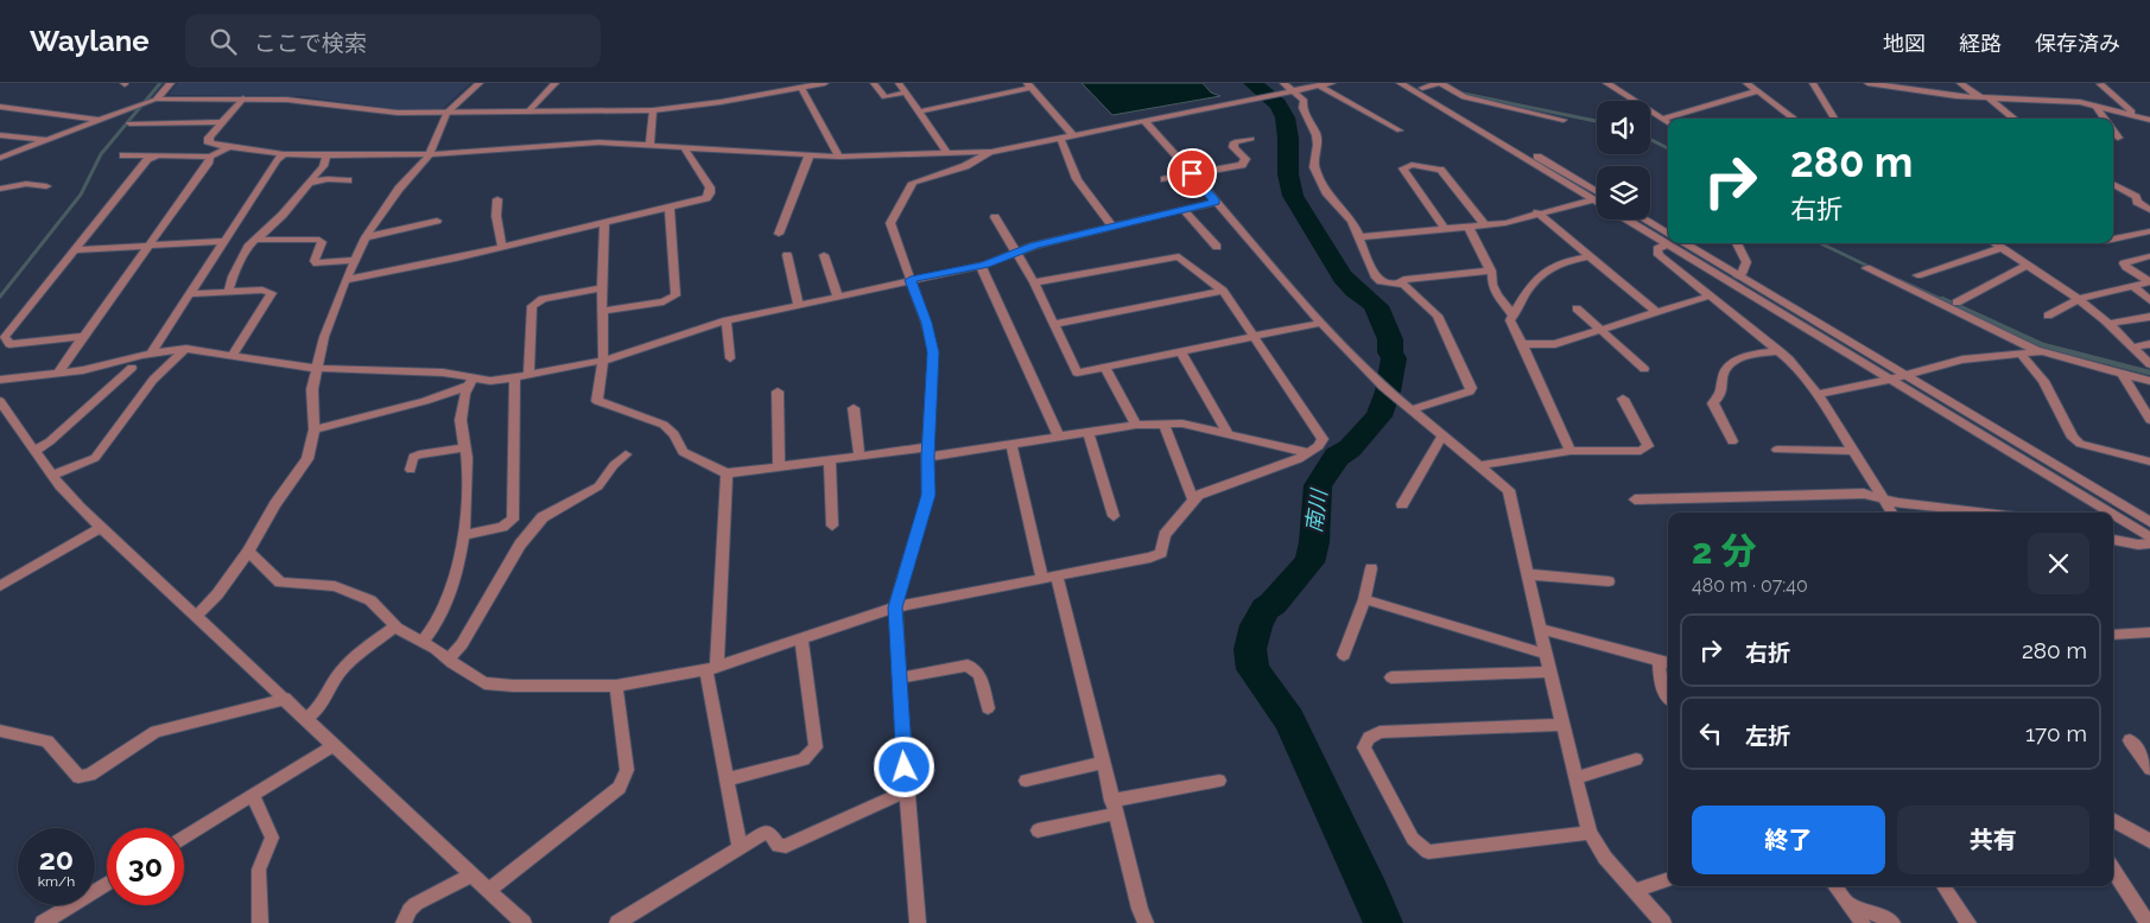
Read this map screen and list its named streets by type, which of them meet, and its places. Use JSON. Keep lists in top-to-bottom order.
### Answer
{
  "water": ["南川"],
  "page": {
    "header": "Waylane",
    "search": "ここで検索",
    "nav": ["地図", "経路", "保存済み"],
    "turn": ["280 m", "右折"],
    "heading": ["2 分", "480 m · 07:40"],
    "list": [
      {
        "name": "右折",
        "value": "280 m"
      },
      {
        "name": "左折",
        "value": "170 m"
      }
    ],
    "buttons": ["終了", "共有"],
    "speed": "20 km/h",
    "limit": "30"
  }
}
